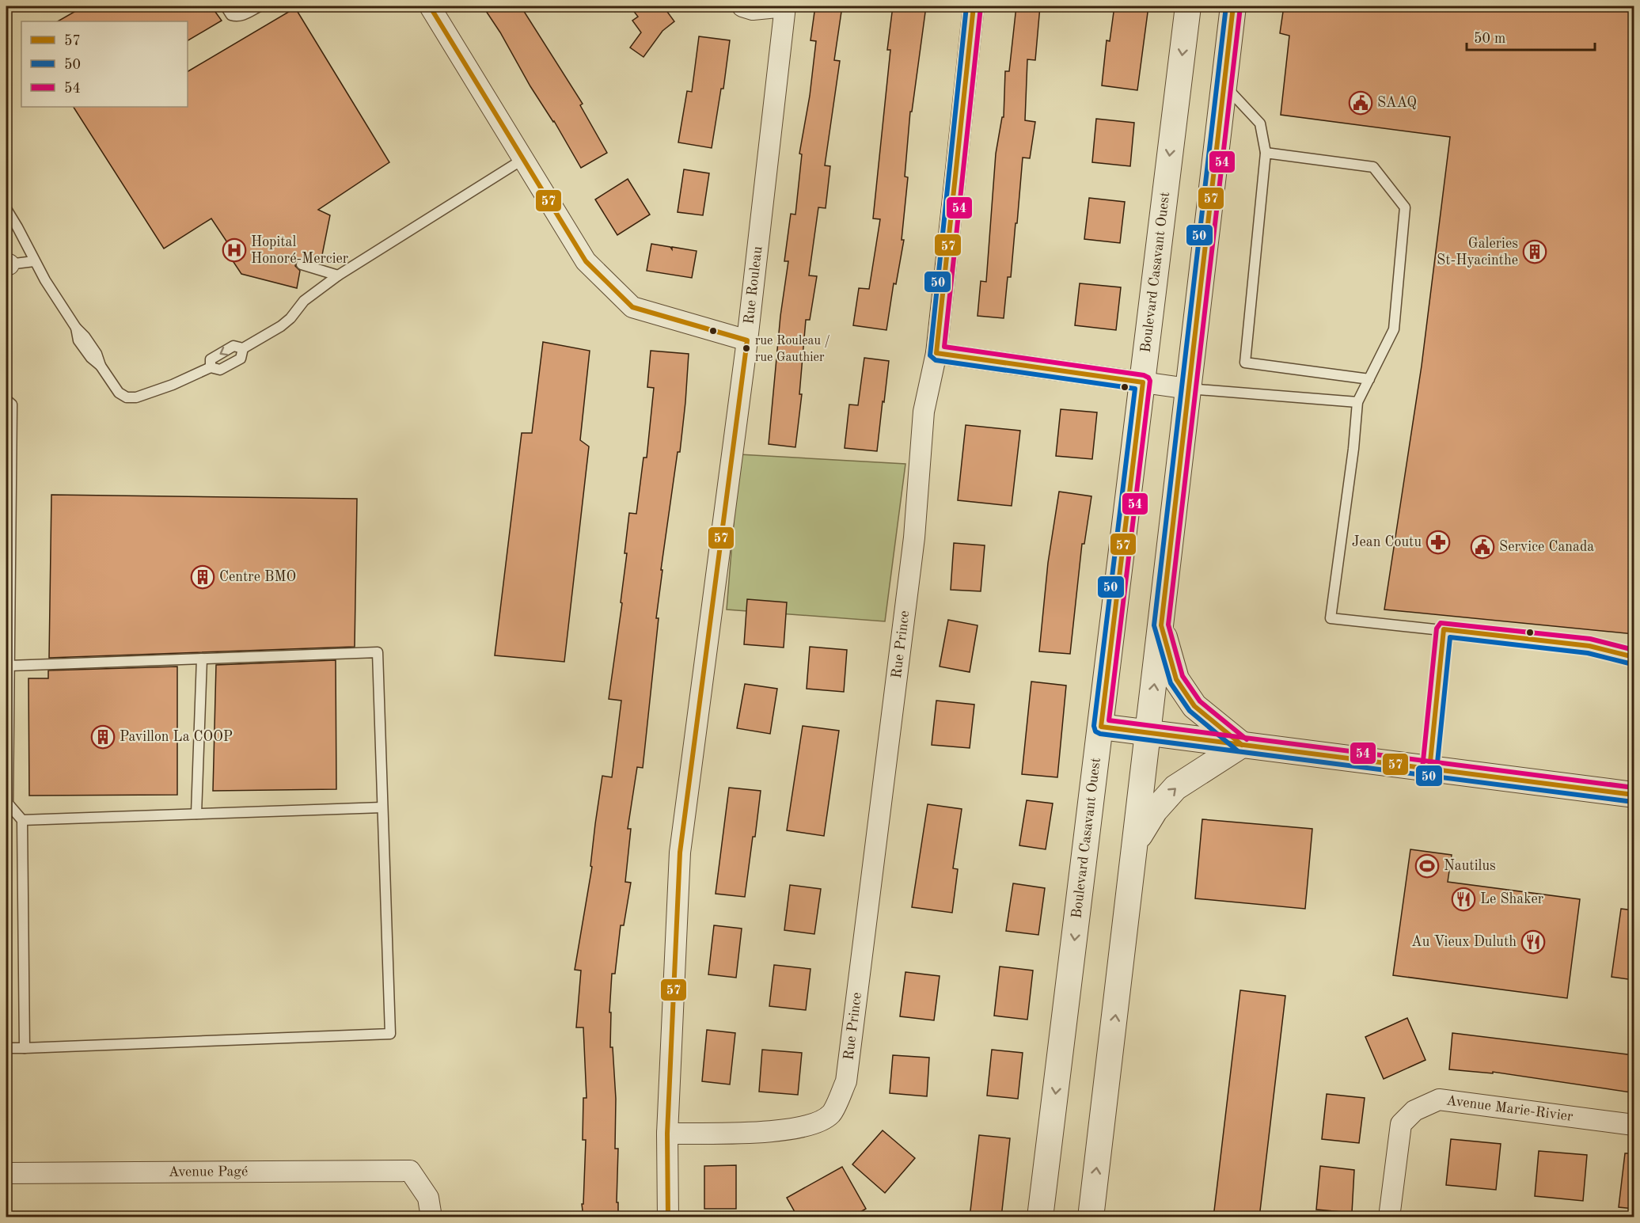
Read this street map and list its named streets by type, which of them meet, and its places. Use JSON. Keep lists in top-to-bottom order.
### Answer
{
  "streets": {
    "street": [
      "Boulevard Casavant Ouest",
      "Rue Rouleau",
      "Rue Prince",
      "Avenue Marie-Rivier",
      "Avenue Pagé"
    ]
  },
  "crossings": [
    ["Rue Rouleau", "Rue Prince"]
  ],
  "places": {
    "public building": ["SAAQ", "Service Canada"],
    "hospital": ["Hopital Honoré-Mercier"],
    "building": ["Galeries St-Hyacinthe", "Centre BMO", "Pavillon La COOP"],
    "other": ["rue Rouleau / rue Gauthier"],
    "pharmacy": ["Jean Coutu"],
    "sports": ["Nautilus"],
    "restaurant": ["Le Shaker", "Au Vieux Duluth"]
  },
  "lines": ["transit line 57", "transit line 50", "transit line 54"],
  "legend": ["57", "50", "54"],
  "scale_bar": "50 m"
}
